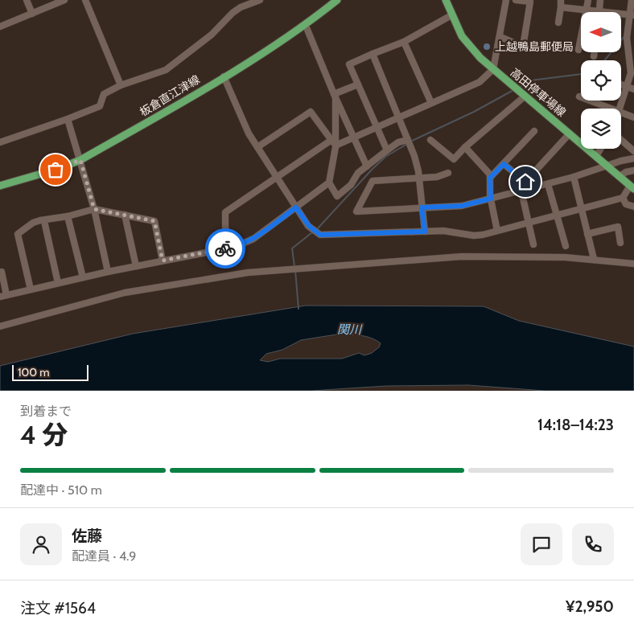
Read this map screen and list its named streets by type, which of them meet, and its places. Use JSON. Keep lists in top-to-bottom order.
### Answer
{
  "streets": {
    "main road": ["高田停車場線", "板倉直江津線"]
  },
  "water": ["関川"],
  "places": ["上越鴨島郵便局"],
  "scale_bar": "100 m",
  "north": "left",
  "page": {
    "scale": "100 m",
    "heading": ["4 分", "到着まで", "14:18–14:23"],
    "panel": [
      "佐藤",
      "配達員 · 4.9",
      "注文 #1564",
      "¥2,950"
    ],
    "bar": "配達中 · 510 m"
  }
}
